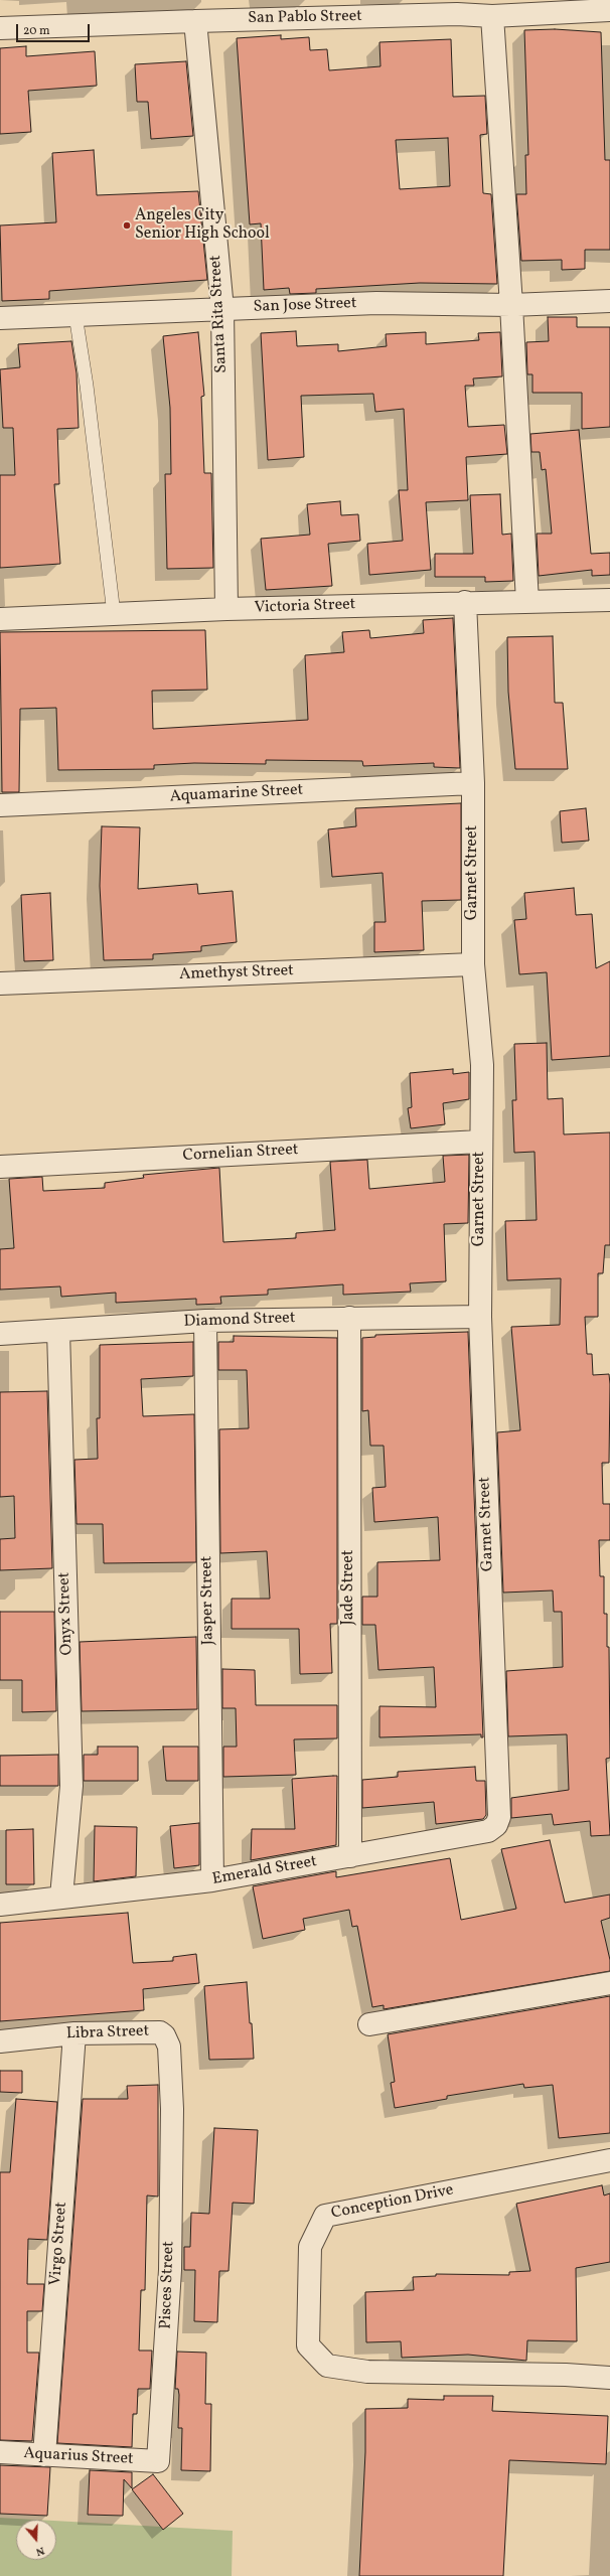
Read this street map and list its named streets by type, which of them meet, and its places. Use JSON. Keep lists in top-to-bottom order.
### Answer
{
  "streets": {
    "street": [
      "San Pablo Street",
      "San Jose Street",
      "Santa Rita Street",
      "Victoria Street",
      "Aquamarine Street",
      "Garnet Street",
      "Amethyst Street",
      "Cornelian Street",
      "Diamond Street",
      "Jade Street",
      "Jasper Street",
      "Onyx Street",
      "Emerald Street",
      "Libra Street",
      "Conception Drive",
      "Virgo Street",
      "Pisces Street",
      "Aquarius Street"
    ]
  },
  "crossings": [
    ["San Pablo Street", "Santa Rita Street"],
    ["San Jose Street", "Santa Rita Street"],
    ["Santa Rita Street", "Victoria Street"],
    ["Victoria Street", "Garnet Street"],
    ["Aquamarine Street", "Garnet Street"],
    ["Garnet Street", "Amethyst Street"],
    ["Garnet Street", "Cornelian Street"],
    ["Garnet Street", "Diamond Street"],
    ["Garnet Street", "Emerald Street"],
    ["Diamond Street", "Jade Street"],
    ["Diamond Street", "Jasper Street"],
    ["Diamond Street", "Onyx Street"],
    ["Jade Street", "Emerald Street"],
    ["Jasper Street", "Emerald Street"],
    ["Onyx Street", "Emerald Street"],
    ["Libra Street", "Virgo Street"],
    ["Libra Street", "Pisces Street"],
    ["Virgo Street", "Aquarius Street"],
    ["Pisces Street", "Aquarius Street"]
  ],
  "places": ["Angeles City Senior High School"],
  "scale_bar": "20 m",
  "north": "bottom"
}
